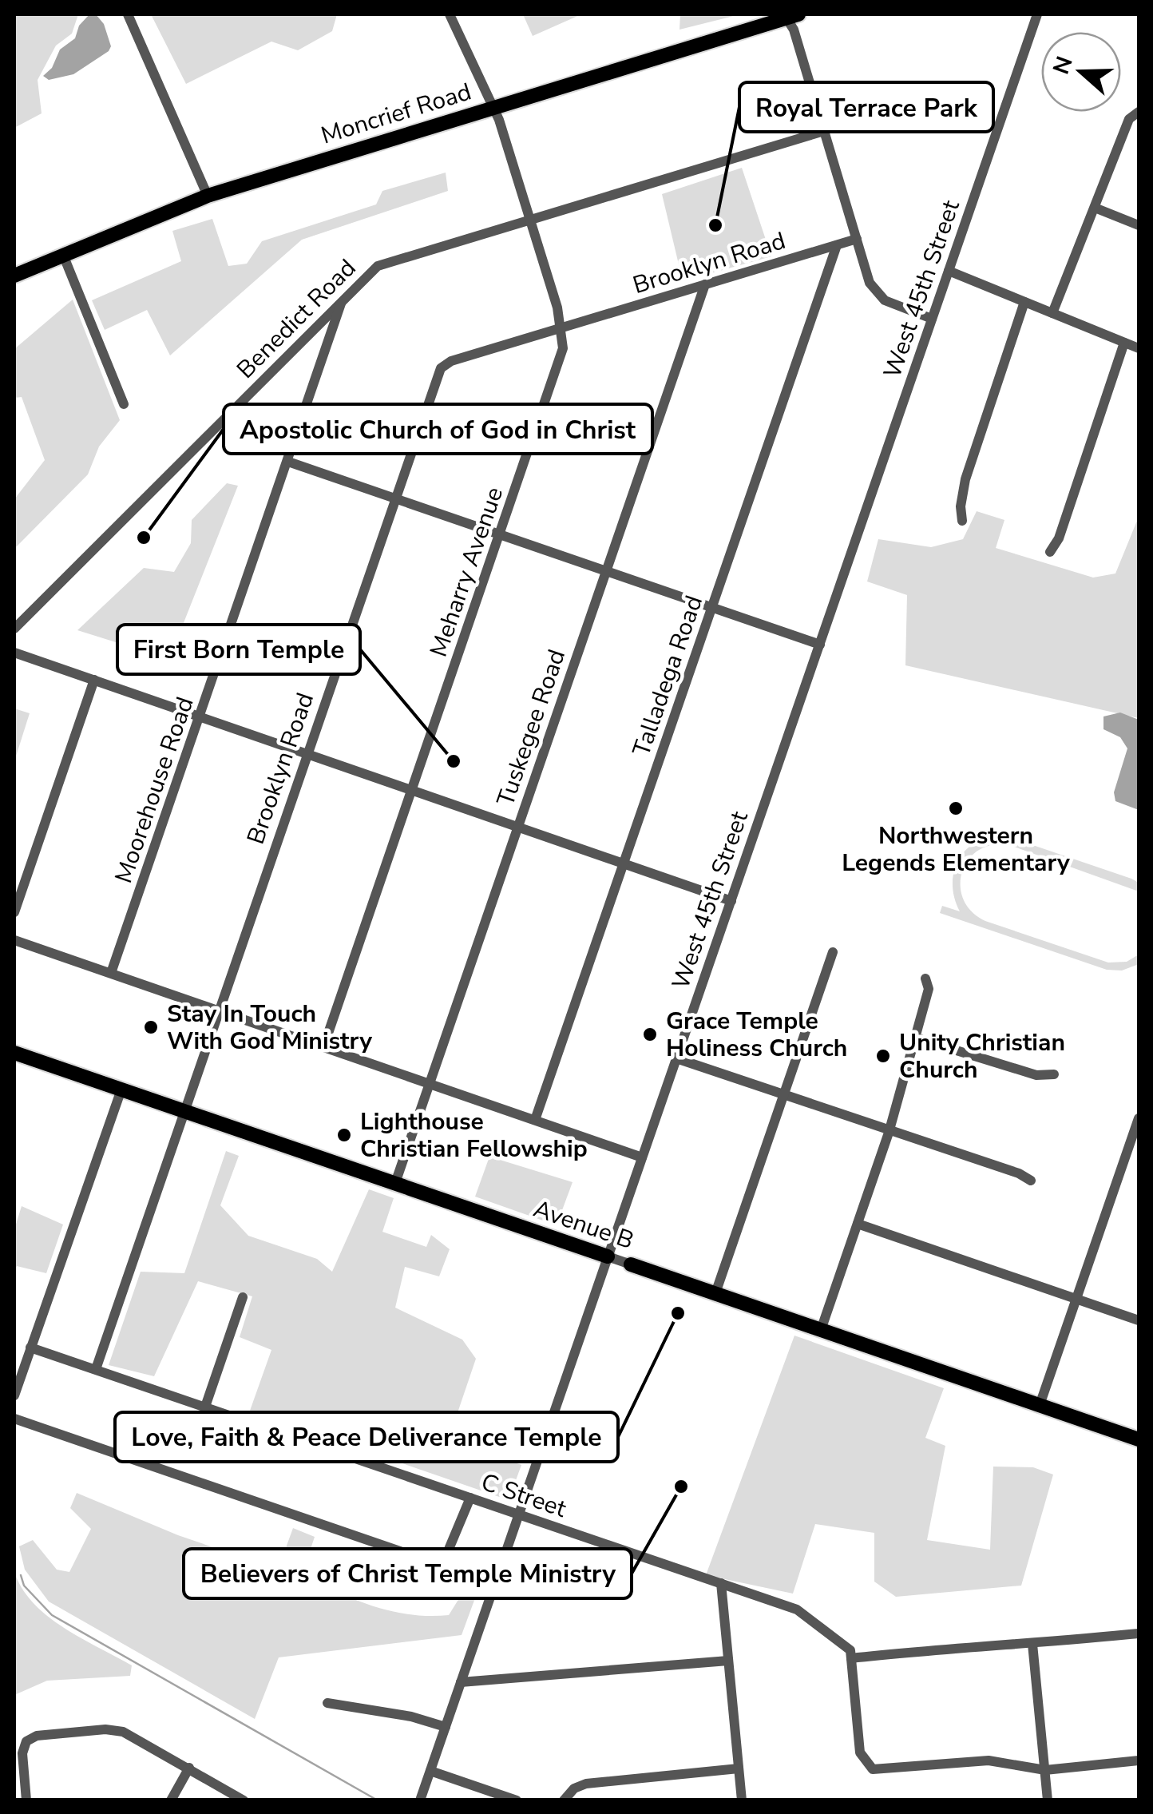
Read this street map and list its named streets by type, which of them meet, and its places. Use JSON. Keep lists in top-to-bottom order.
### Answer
{
  "streets": {
    "main road": ["Moncrief Road", "Avenue B"],
    "street": [
      "Brooklyn Road",
      "West 45th Street",
      "Benedict Road",
      "Meharry Avenue",
      "Talladega Road",
      "Tuskegee Road",
      "Moorehouse Road",
      "C Street"
    ]
  },
  "crossings": [
    ["Moncrief Road", "Meharry Avenue"],
    ["Brooklyn Road", "Meharry Avenue"],
    ["Brooklyn Road", "Talladega Road"],
    ["Brooklyn Road", "Tuskegee Road"],
    ["Brooklyn Road", "Avenue B"],
    ["Brooklyn Road", "C Street"],
    ["West 45th Street", "Avenue B"],
    ["West 45th Street", "C Street"],
    ["Benedict Road", "Meharry Avenue"],
    ["Benedict Road", "Moorehouse Road"],
    ["Tuskegee Road", "Avenue B"]
  ],
  "places": [
    "Royal Terrace Park",
    "Apostolic Church of God in Christ",
    "First Born Temple",
    "Northwestern Legends Elementary",
    "Stay In Touch With God Ministry",
    "Grace Temple Holiness Church",
    "Unity Christian Church",
    "Lighthouse Christian Fellowship",
    "Love, Faith & Peace Deliverance Temple",
    "Believers of Christ Temple Ministry"
  ],
  "north": "left"
}
